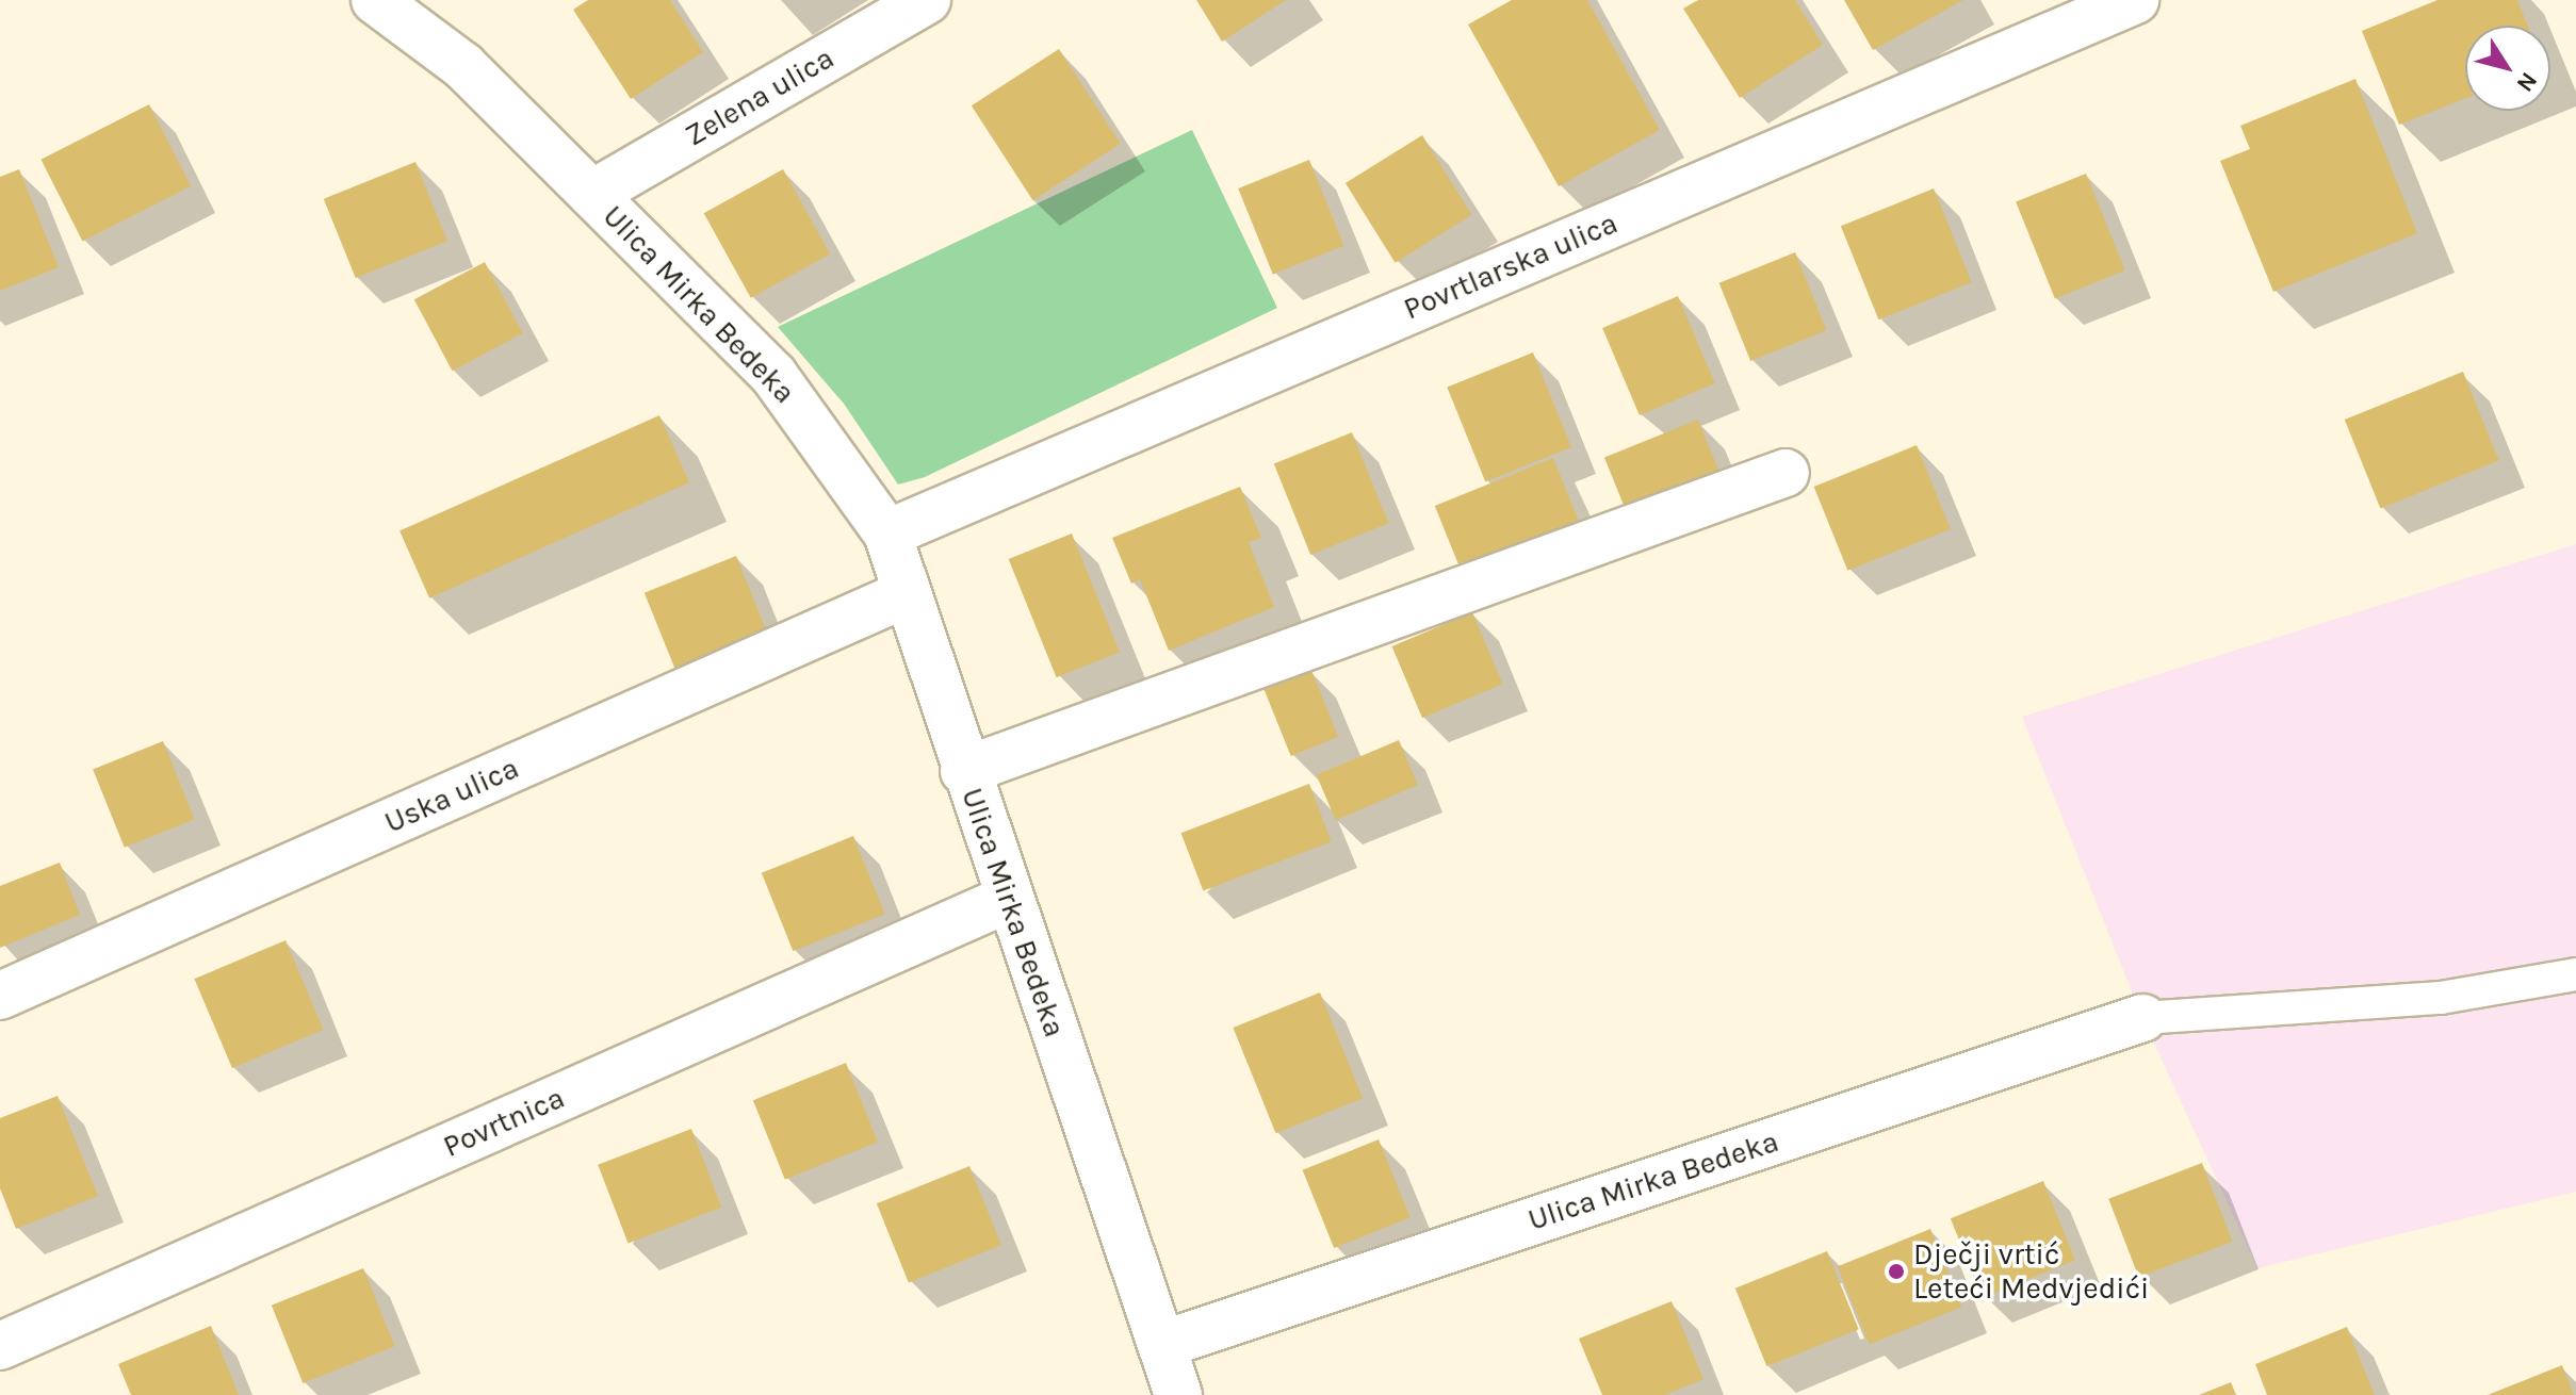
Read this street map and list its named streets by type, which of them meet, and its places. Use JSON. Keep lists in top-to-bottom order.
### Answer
{
  "streets": {
    "street": [
      "Zelena ulica",
      "Povrtlarska ulica",
      "Ulica Mirka Bedeka",
      "Uska ulica",
      "Povrtnica"
    ]
  },
  "crossings": [
    ["Zelena ulica", "Ulica Mirka Bedeka"],
    ["Povrtlarska ulica", "Ulica Mirka Bedeka"],
    ["Ulica Mirka Bedeka", "Uska ulica"],
    ["Ulica Mirka Bedeka", "Povrtnica"]
  ],
  "places": ["Dječji vrtić Leteći Medvjedići"],
  "north": "bottom right"
}
